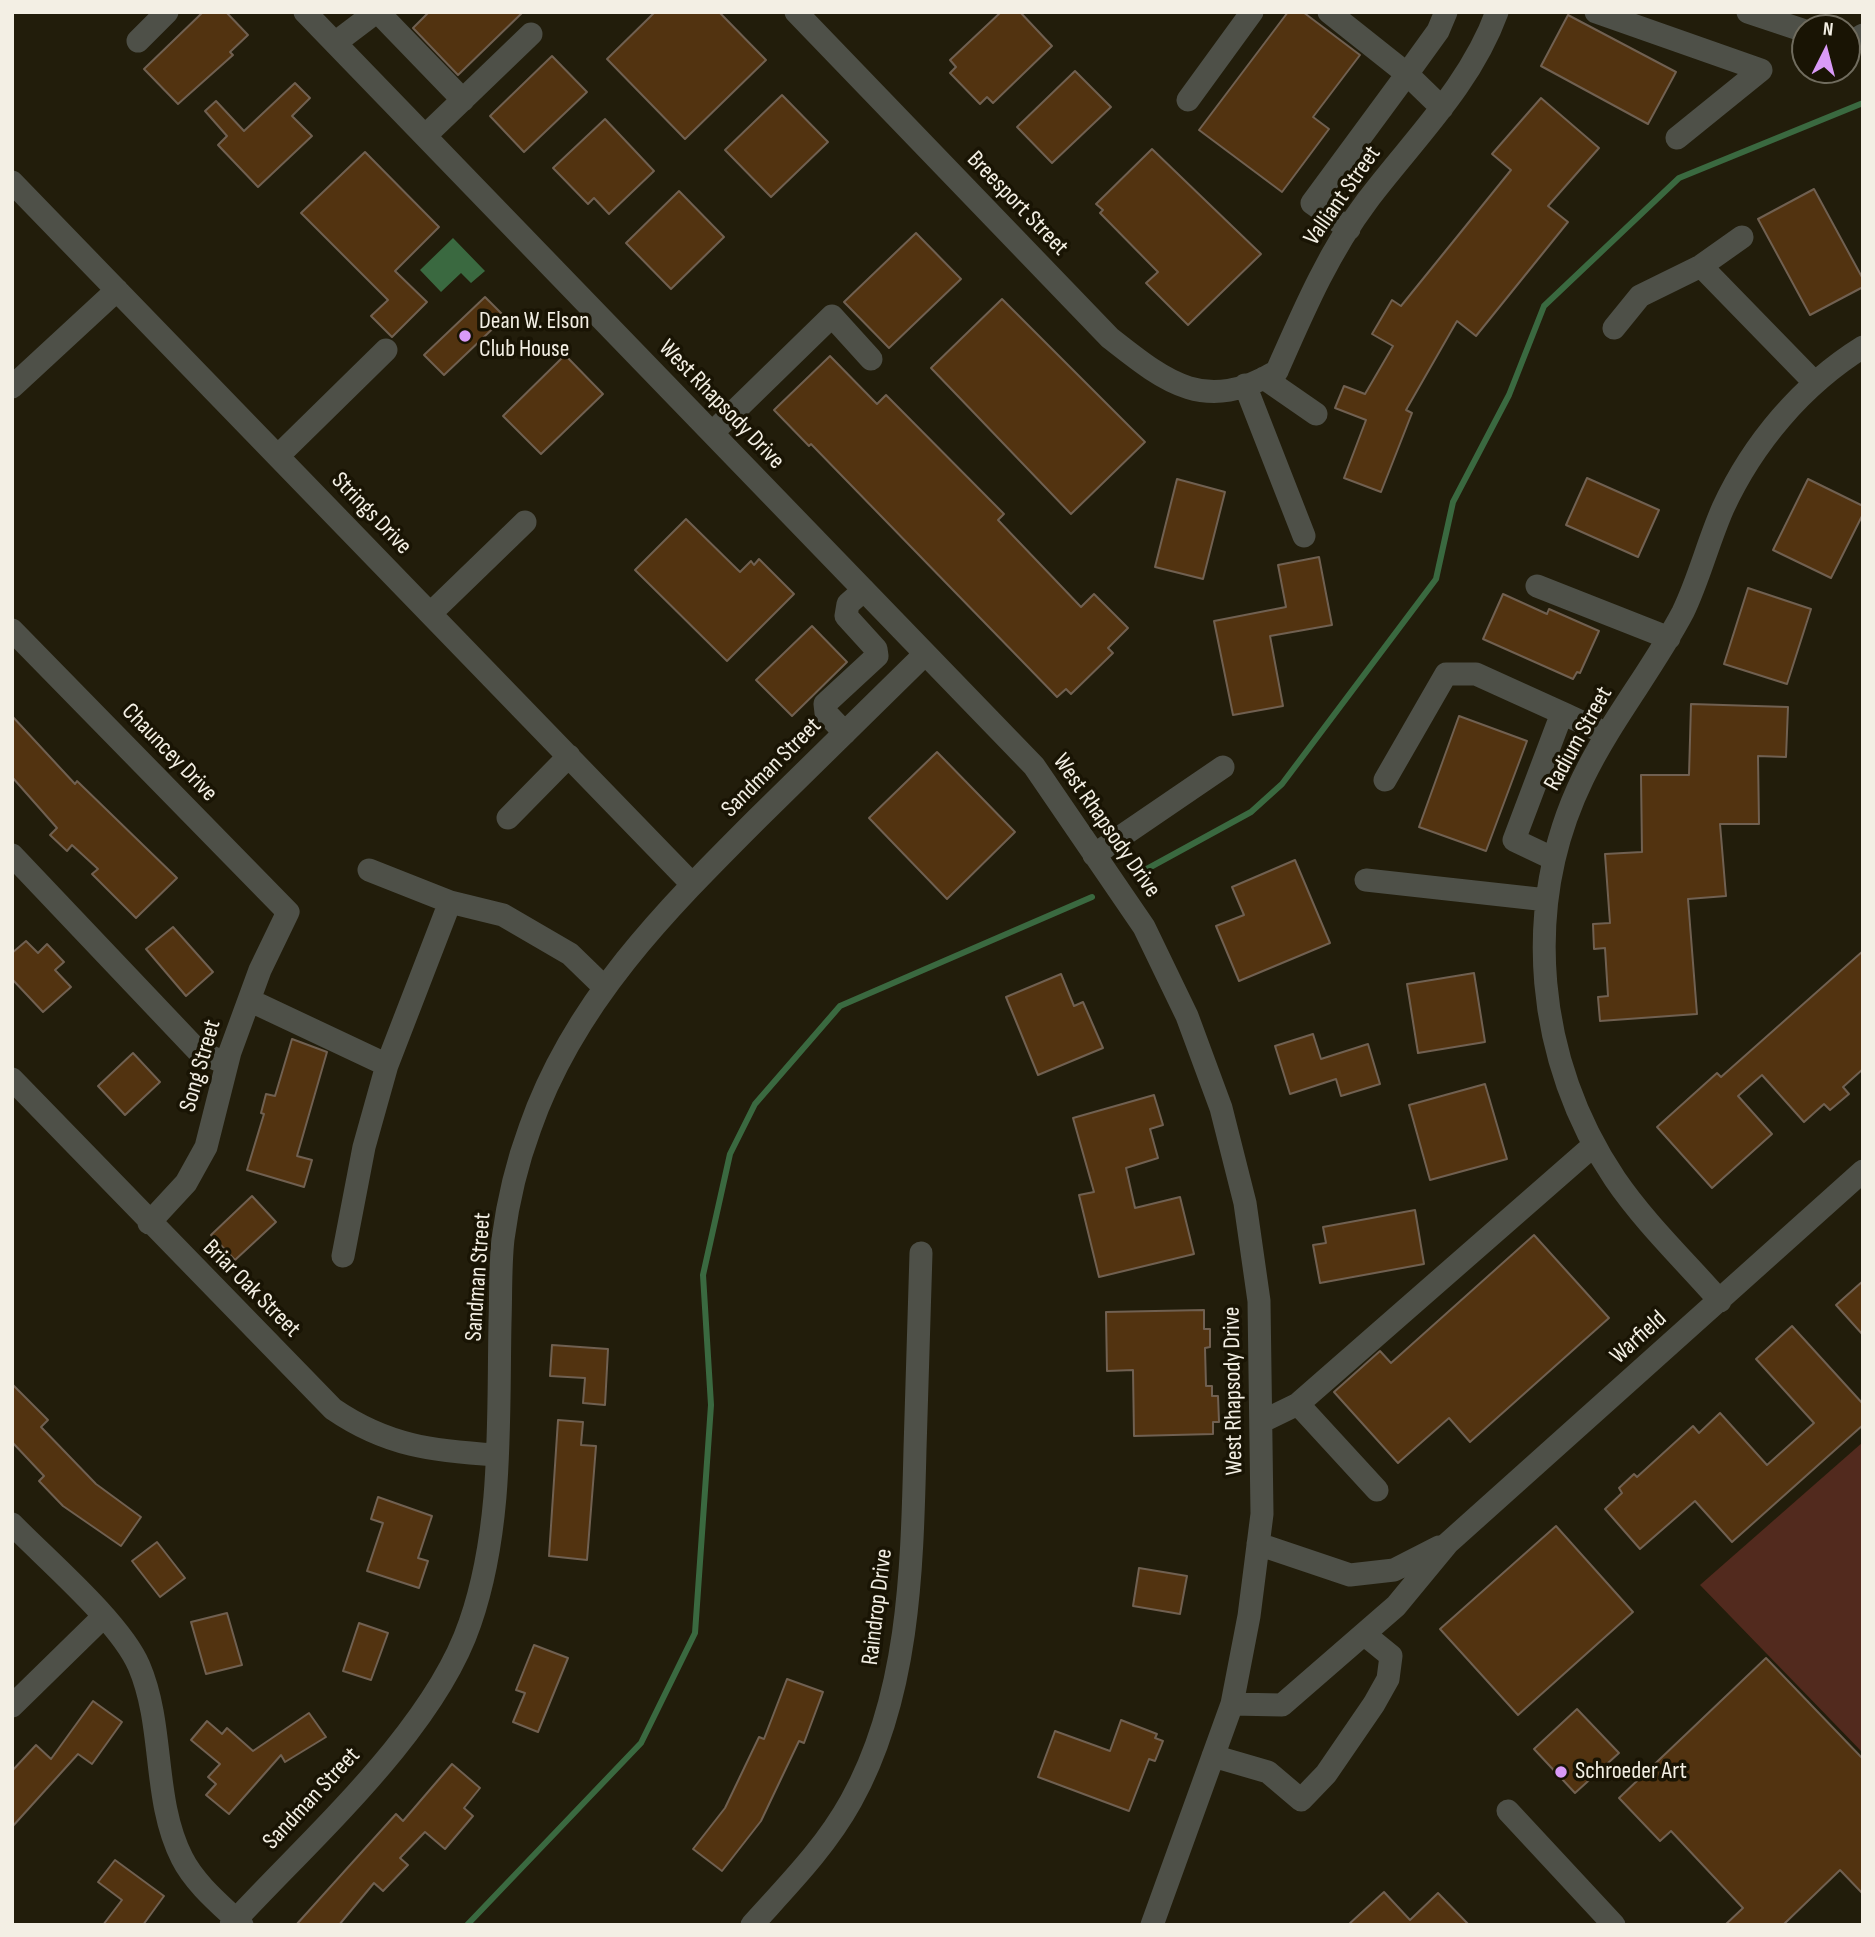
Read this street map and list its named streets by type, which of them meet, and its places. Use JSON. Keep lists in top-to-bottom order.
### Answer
{
  "streets": {
    "street": [
      "Valliant Street",
      "Breesport Street",
      "West Rhapsody Drive",
      "Strings Drive",
      "Radium Street",
      "Chauncey Drive",
      "Sandman Street",
      "Song Street",
      "Briar Oak Street",
      "Warfield",
      "Raindrop Drive"
    ]
  },
  "crossings": [
    ["Valliant Street", "Breesport Street"],
    ["West Rhapsody Drive", "Sandman Street"],
    ["West Rhapsody Drive", "Warfield"],
    ["Strings Drive", "Sandman Street"],
    ["Radium Street", "Warfield"],
    ["Chauncey Drive", "Song Street"],
    ["Sandman Street", "Briar Oak Street"],
    ["Song Street", "Briar Oak Street"]
  ],
  "places": ["Dean W. Elson Club House", "Schroeder Art"],
  "north": "top"
}
